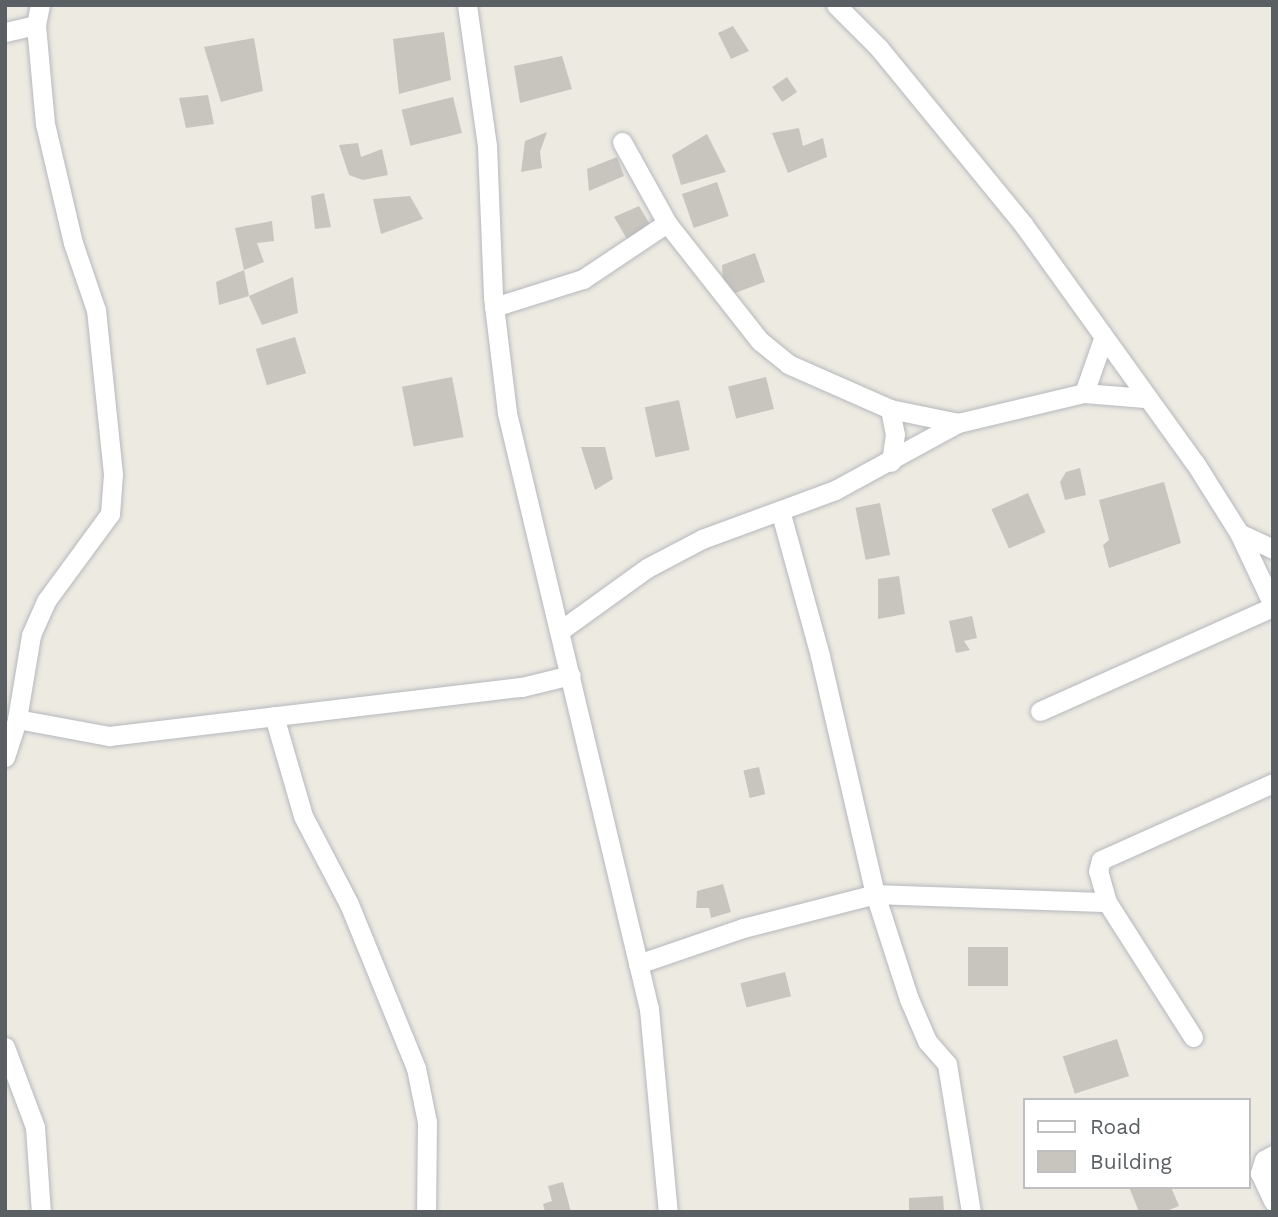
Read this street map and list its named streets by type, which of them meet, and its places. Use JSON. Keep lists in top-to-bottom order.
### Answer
{
  "legend": ["Road", "Building"]
}
